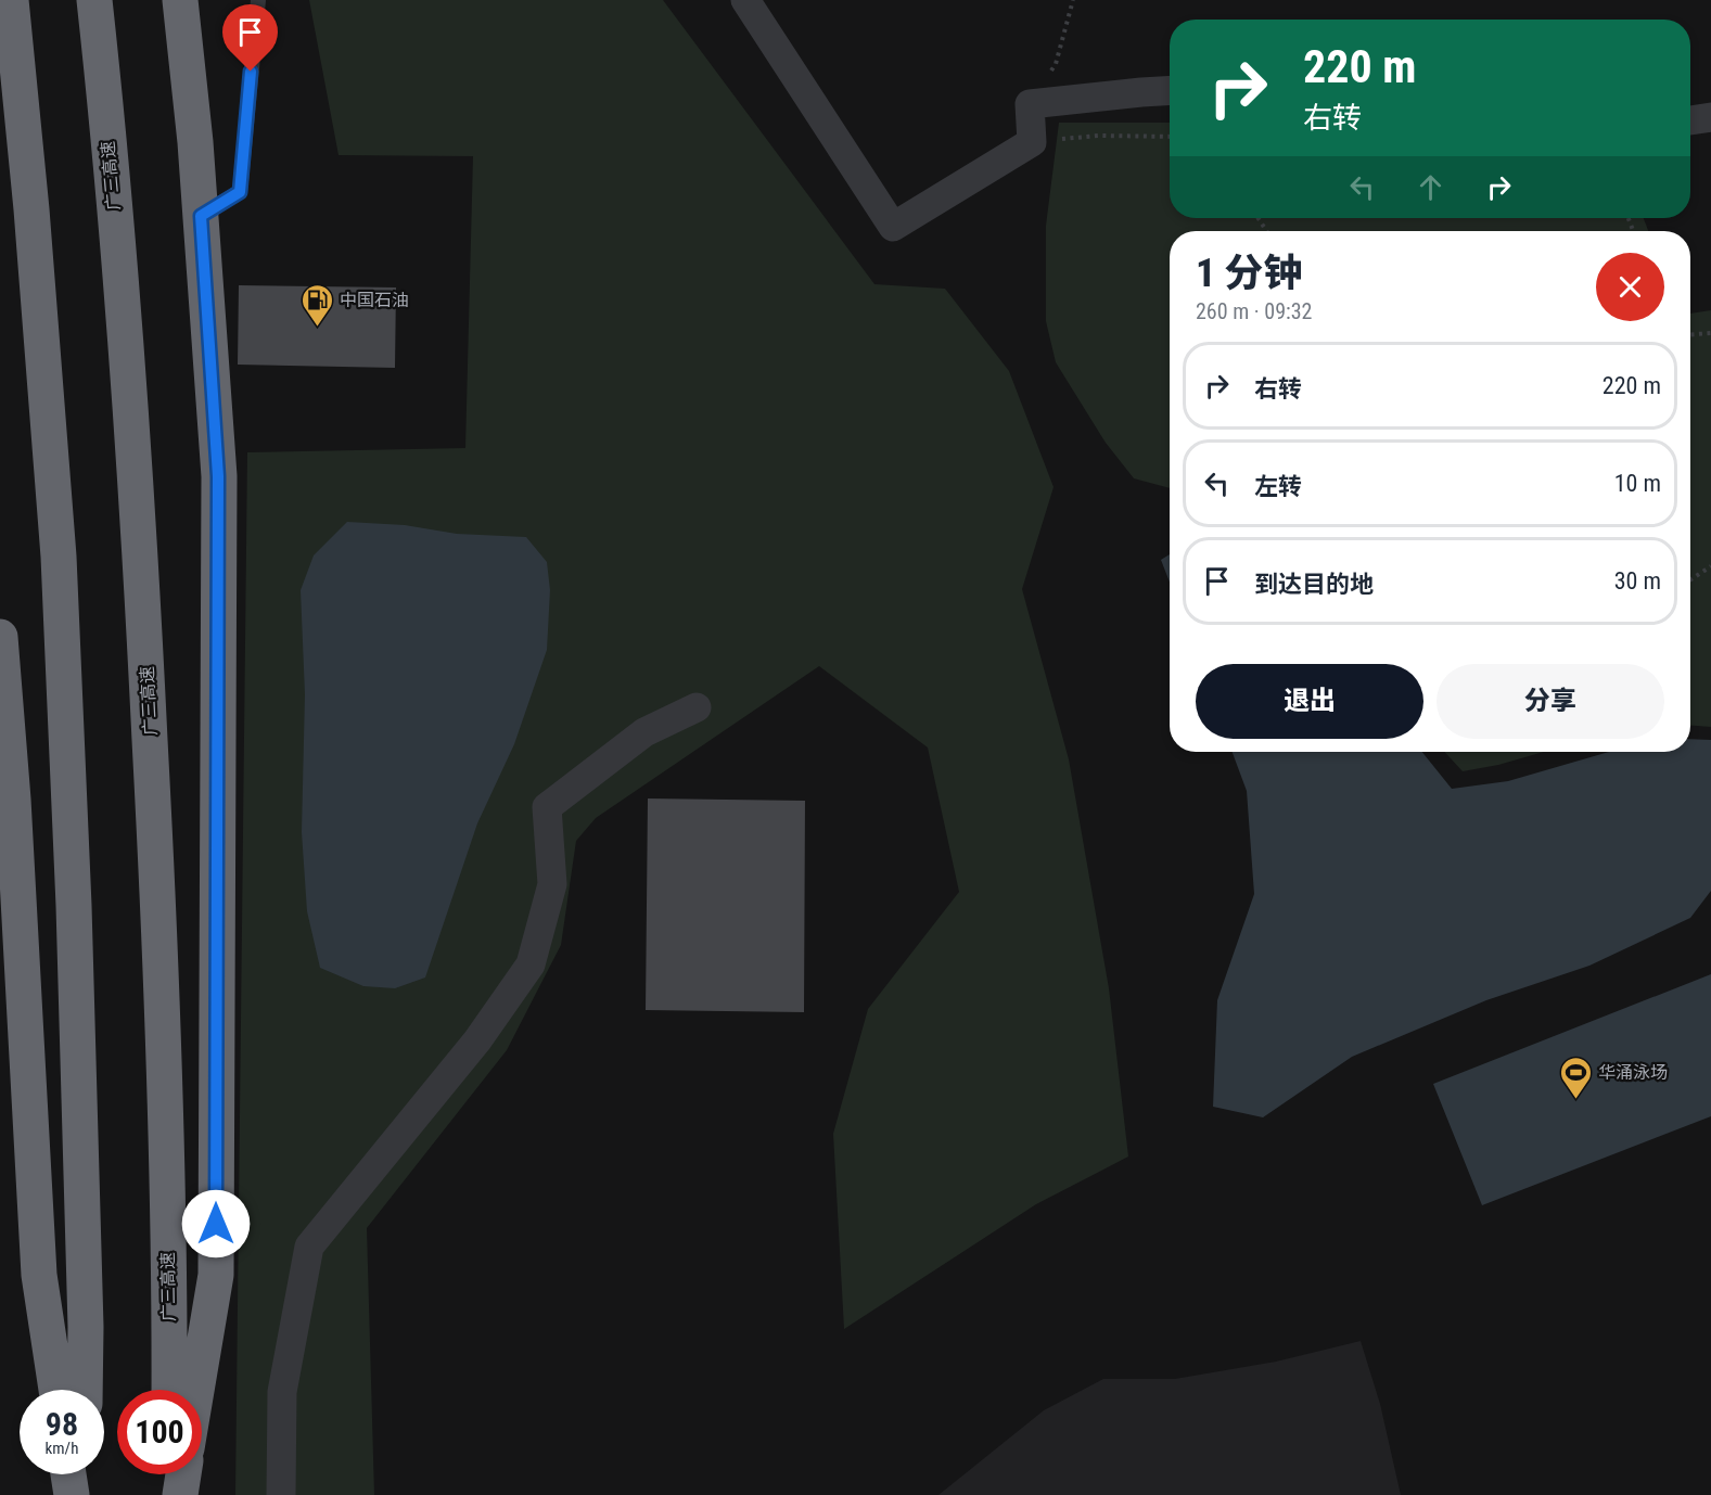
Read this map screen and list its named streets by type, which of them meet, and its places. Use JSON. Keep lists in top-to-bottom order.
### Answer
{
  "streets": {
    "highway": ["广三高速"]
  },
  "places": {
    "fuel station": ["中国石油"],
    "sports": ["华涌泳场"]
  },
  "page": {
    "turn": ["220 m", "右转"],
    "heading": ["1 分钟", "260 m · 09:32"],
    "list": [
      {
        "name": "右转",
        "value": "220 m"
      },
      {
        "name": "左转",
        "value": "10 m"
      },
      {
        "name": "到达目的地",
        "value": "30 m"
      }
    ],
    "buttons": ["退出", "分享"],
    "speed": "98 km/h",
    "limit": "100"
  }
}
